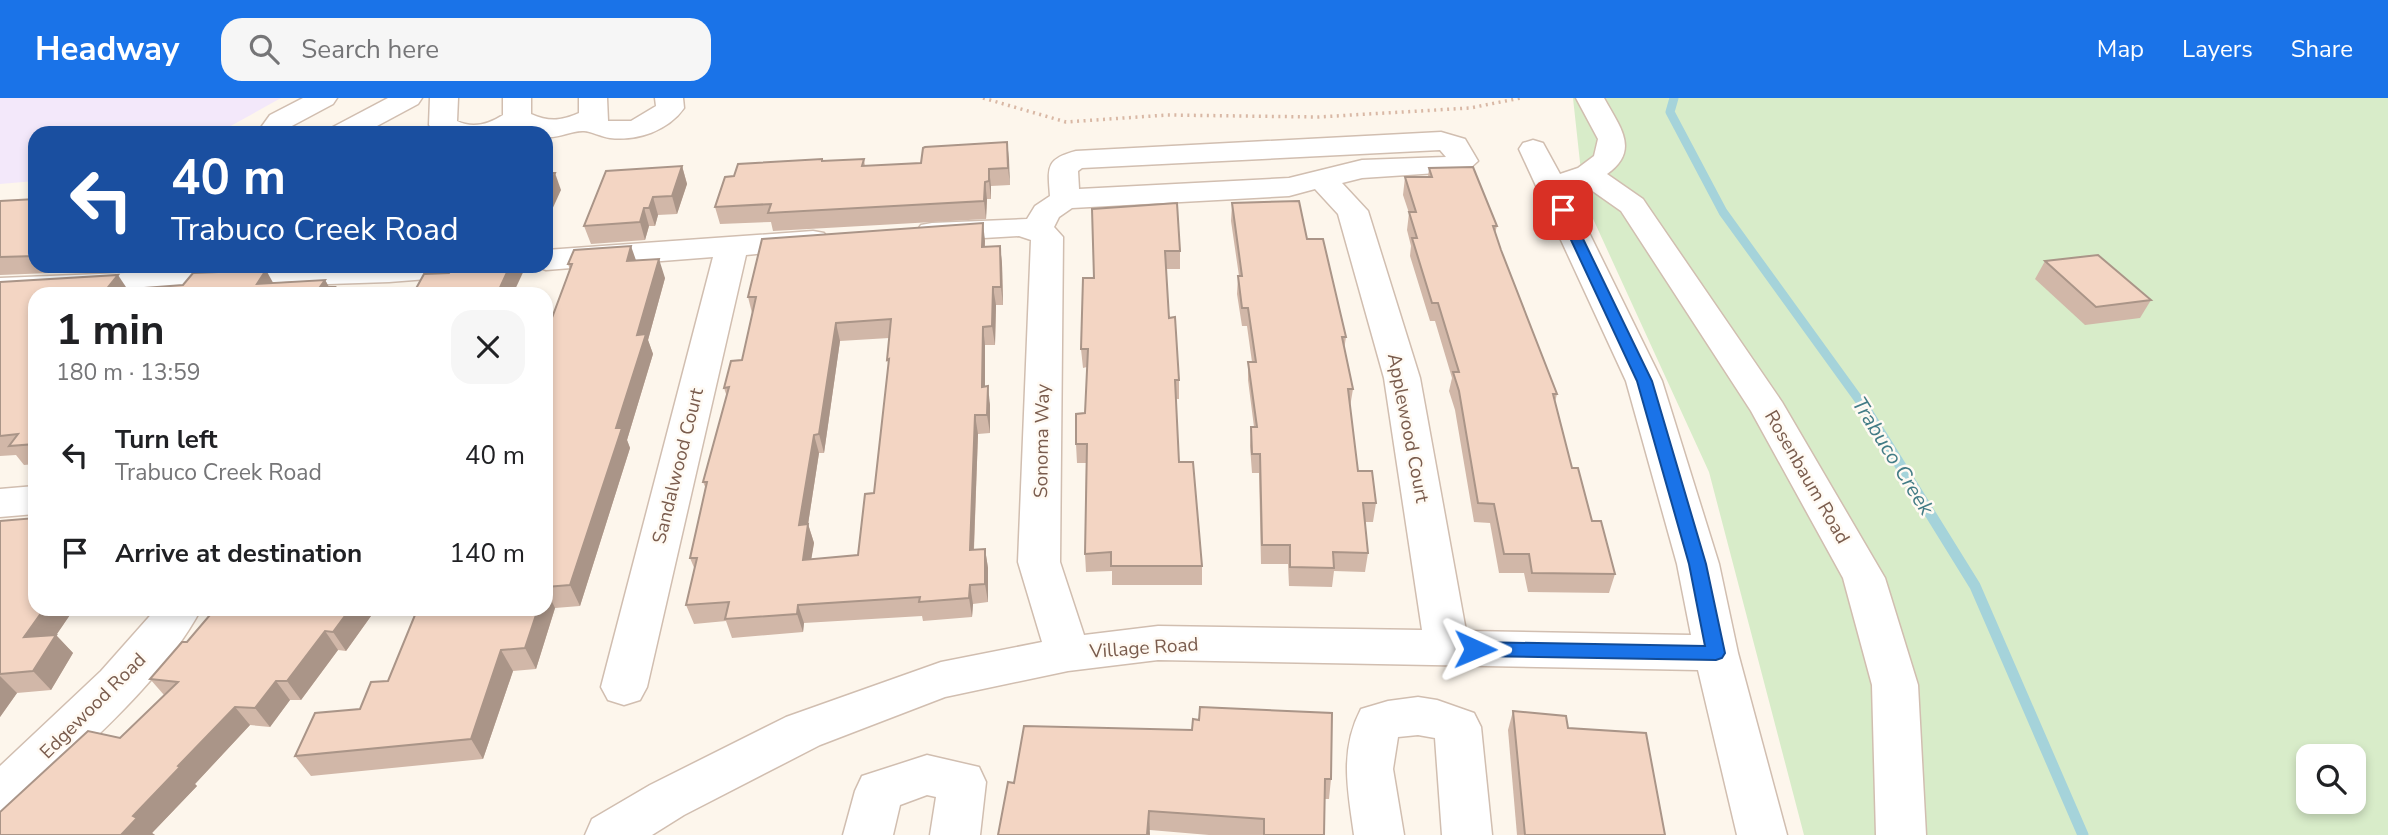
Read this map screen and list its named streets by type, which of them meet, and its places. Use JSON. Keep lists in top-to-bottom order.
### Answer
{
  "streets": {
    "street": [
      "Applewood Court",
      "Sonoma Way",
      "Sandalwood Court",
      "Rosenbaum Road",
      "Village Road",
      "Edgewood Road"
    ]
  },
  "crossings": [
    ["Applewood Court", "Village Road"],
    ["Sonoma Way", "Village Road"]
  ],
  "water": ["Trabuco Creek"],
  "page": {
    "header": "Headway",
    "search": "Search here",
    "nav": ["Map", "Layers", "Share"],
    "turn": ["40 m", "Trabuco Creek Road"],
    "heading": ["1 min", "180 m · 13:59"],
    "list": [
      {
        "name": "Turn left",
        "note": "Trabuco Creek Road",
        "value": "40 m"
      },
      {
        "name": "Arrive at destination",
        "value": "140 m"
      }
    ]
  }
}
